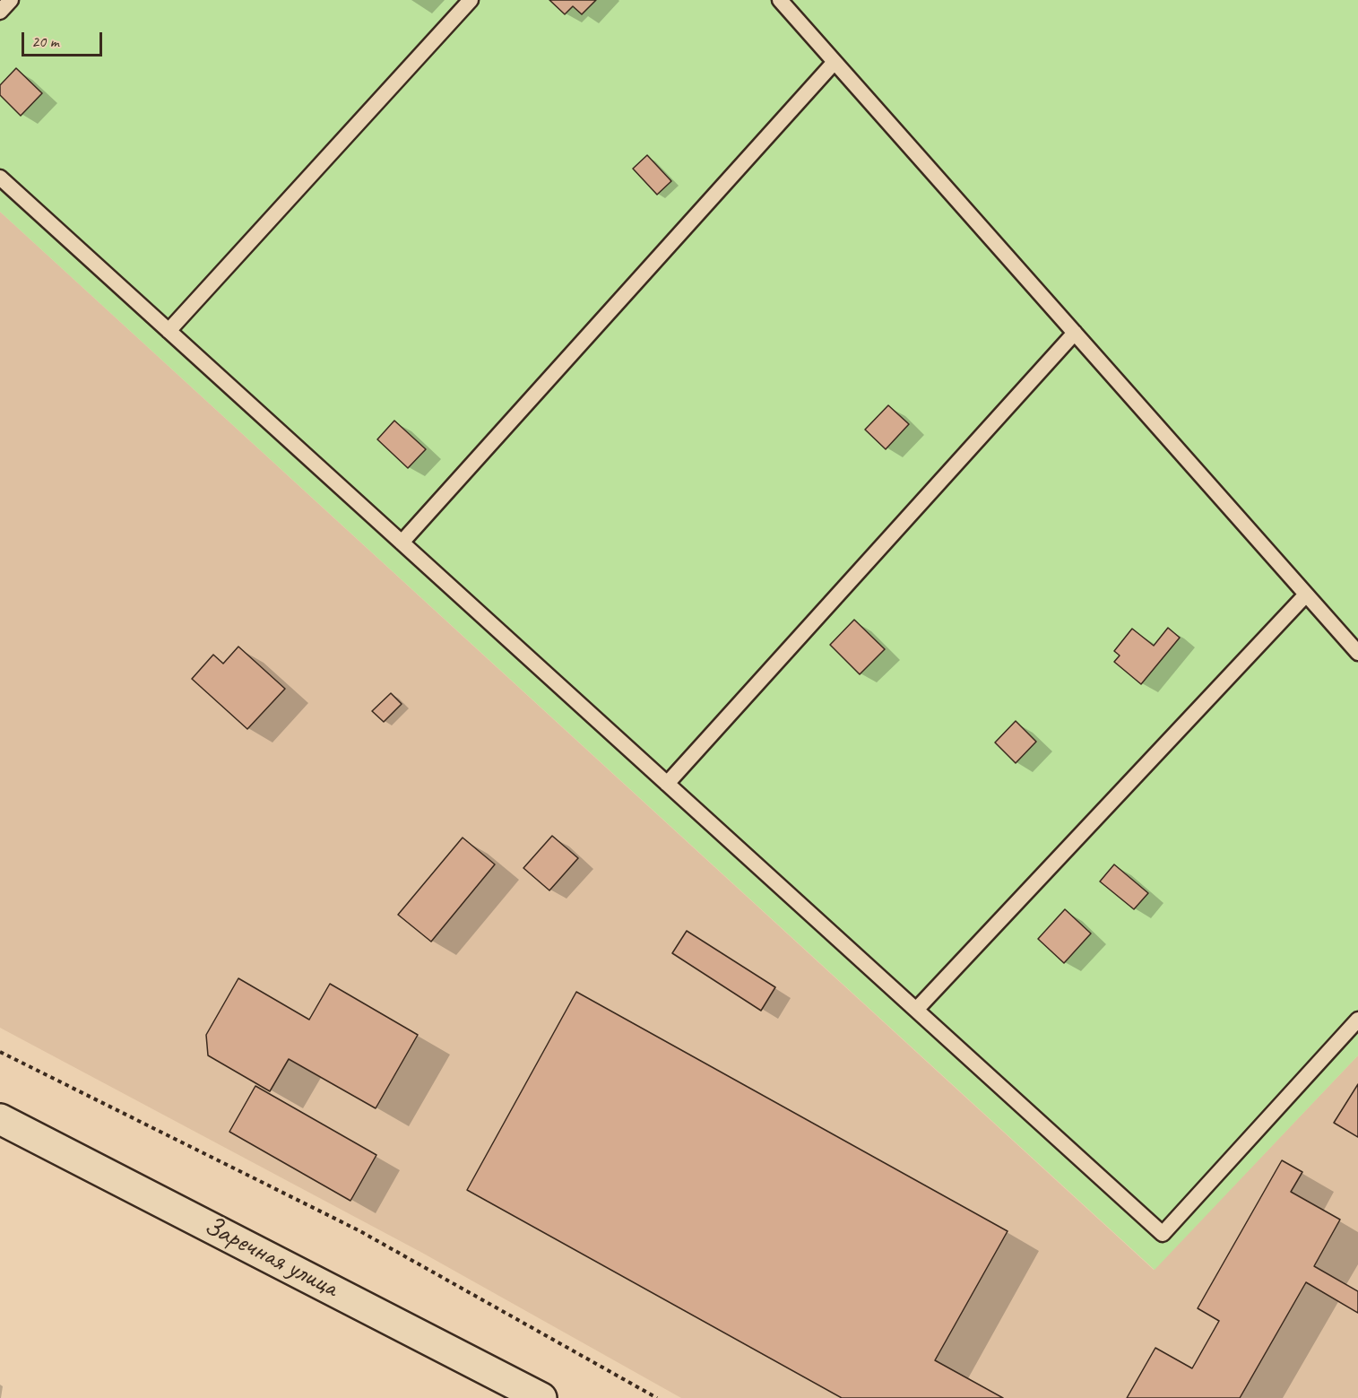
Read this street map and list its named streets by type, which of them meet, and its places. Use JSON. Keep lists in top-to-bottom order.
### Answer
{
  "streets": {
    "street": ["Заречная улица"]
  },
  "scale_bar": "20 m"
}
